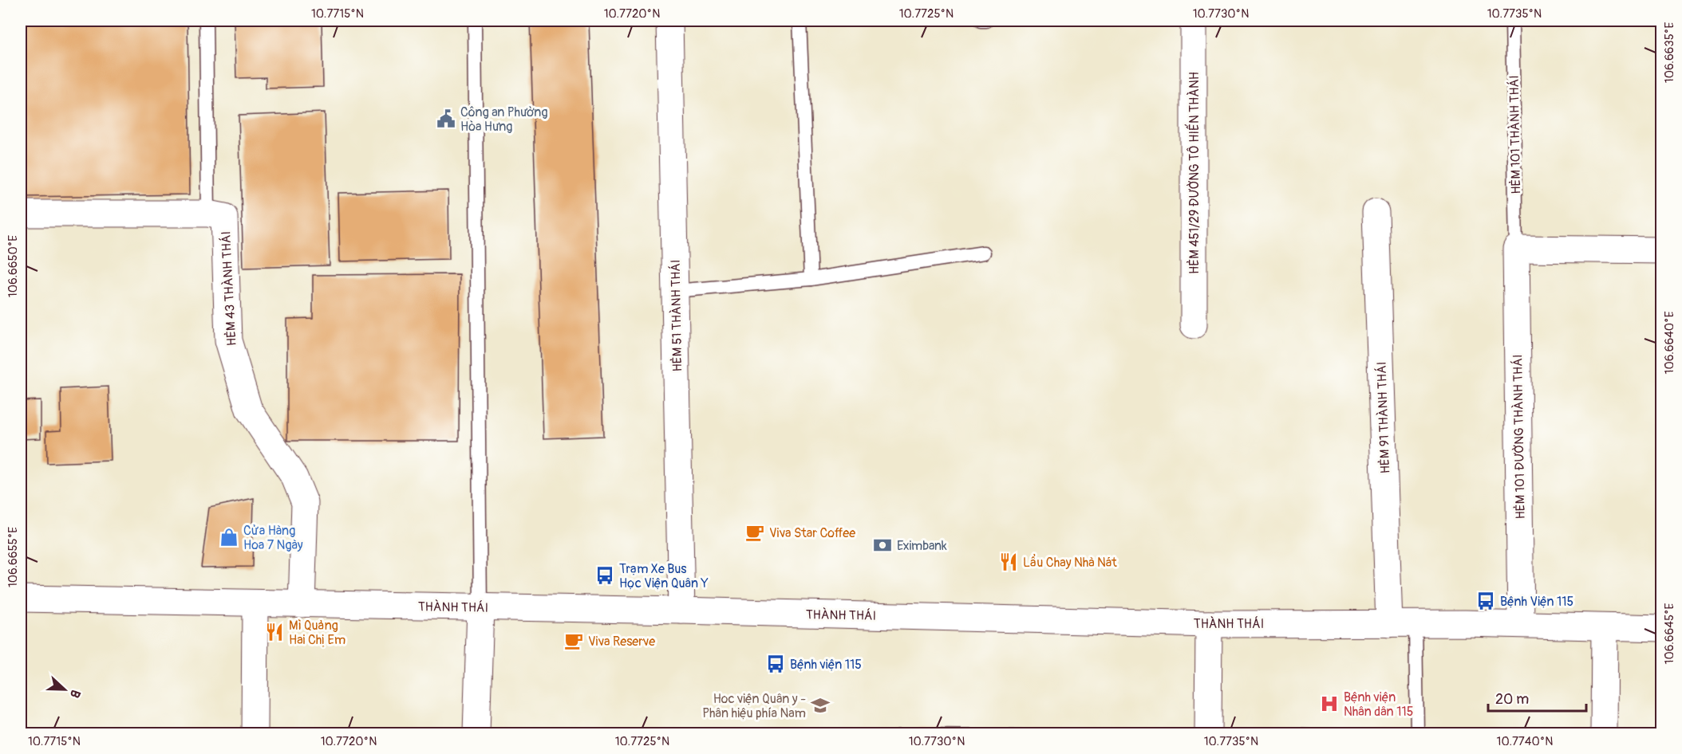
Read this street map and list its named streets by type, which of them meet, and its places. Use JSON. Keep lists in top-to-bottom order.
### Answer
{
  "streets": {
    "street": [
      "HẺM 451/29 ĐƯỜNG TÔ HIẾN THÀNH",
      "HẺM 43 THÀNH THÁI",
      "HẺM 51 THÀNH THÁI",
      "HẺM 91 THÀNH THÁI",
      "HẺM 101 ĐƯỜNG THÀNH THÁI",
      "THÀNH THÁI"
    ],
    "lane": ["HẺM 101 THÀNH THÁI"]
  },
  "crossings": [
    ["HẺM 101 THÀNH THÁI", "HẺM 101 ĐƯỜNG THÀNH THÁI"],
    ["HẺM 43 THÀNH THÁI", "THÀNH THÁI"],
    ["HẺM 51 THÀNH THÁI", "THÀNH THÁI"],
    ["HẺM 91 THÀNH THÁI", "THÀNH THÁI"],
    ["HẺM 101 ĐƯỜNG THÀNH THÁI", "THÀNH THÁI"]
  ],
  "places": {
    "public building": ["Công an Phường Hòa Hưng"],
    "cafe": ["Viva Star Coffee", "Viva Reserve"],
    "shop": ["Cửa Hàng Hoa 7 Ngày"],
    "bank": ["Eximbank"],
    "restaurant": ["Lẩu Chay Nhà Nát", "Mì Quảng Hai Chị Em"],
    "bus stop": ["Trạm Xe Bus Học Viện Quân Y", "Bệnh Viện 115", "Bệnh viện 115"],
    "hospital": ["Bệnh viện Nhân dân 115"],
    "school or university": ["Hoc viện Quân y - Phân hiệu phía Nam"]
  },
  "scale_bar": "20 m",
  "north": "right",
  "coordinates": [
    "10.7715°N",
    "10.7720°N",
    "10.7725°N",
    "10.7730°N",
    "10.7735°N",
    "106.6635°E",
    "106.6650°E",
    "106.6640°E",
    "106.6655°E",
    "106.6645°E",
    "10.7740°N"
  ]
}
